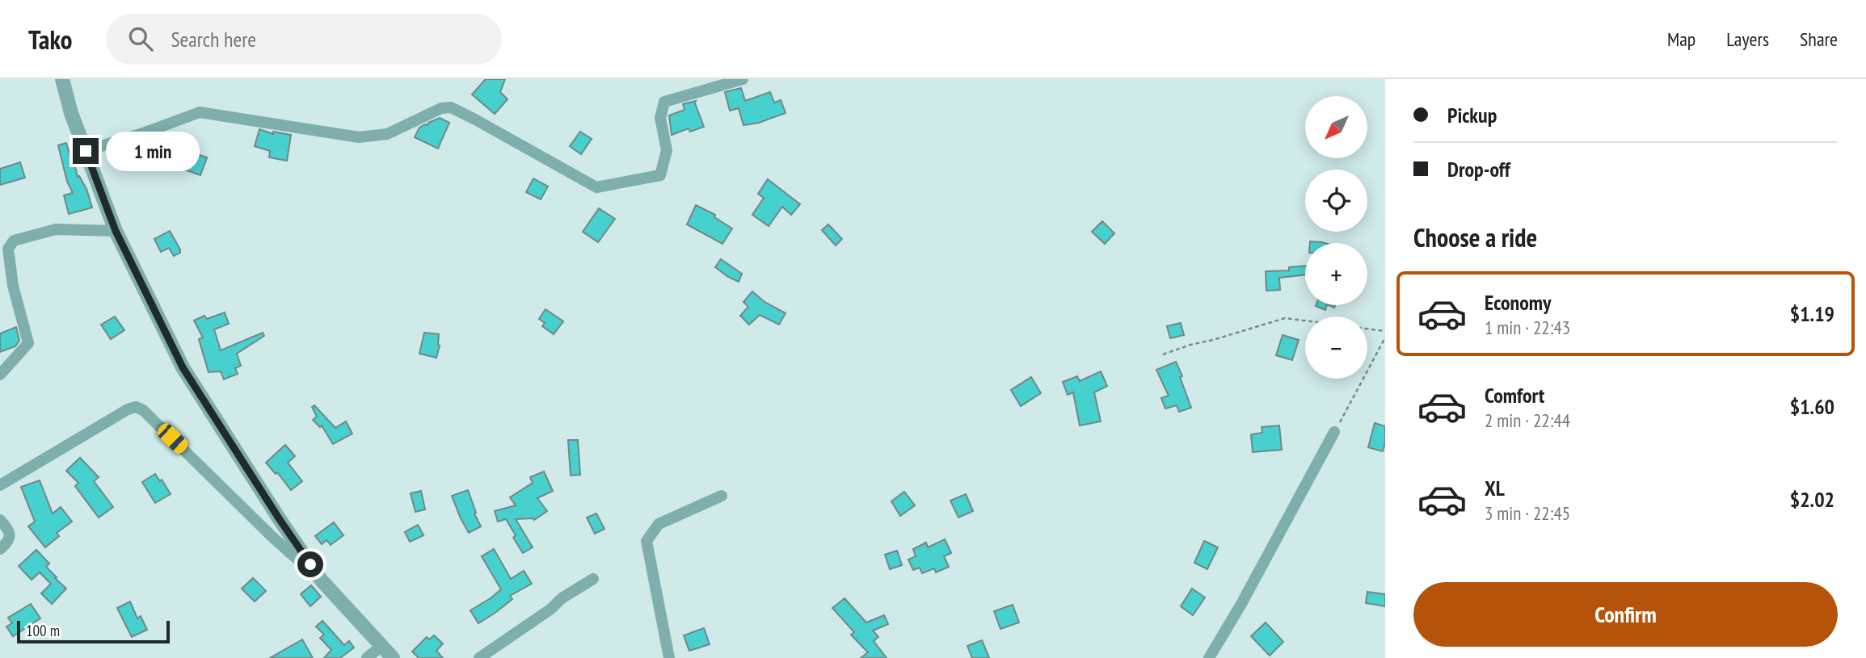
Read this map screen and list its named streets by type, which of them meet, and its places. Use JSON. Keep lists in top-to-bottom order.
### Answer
{
  "scale_bar": "100 m",
  "north": "bottom left",
  "page": {
    "header": "Tako",
    "search": "Search here",
    "nav": ["Map", "Layers", "Share"],
    "banner": ["Pickup", "Drop-off"],
    "map_buttons": ["+", "−"],
    "bubble": "1 min",
    "heading": "Choose a ride",
    "list": [
      {
        "name": "Economy",
        "note": "1 min · 22:43",
        "value": "$1.19"
      },
      {
        "name": "Comfort",
        "note": "2 min · 22:44",
        "value": "$1.60"
      },
      {
        "name": "XL",
        "note": "3 min · 22:45",
        "value": "$2.02"
      }
    ],
    "buttons": "Confirm",
    "scale": "100 m"
  }
}
